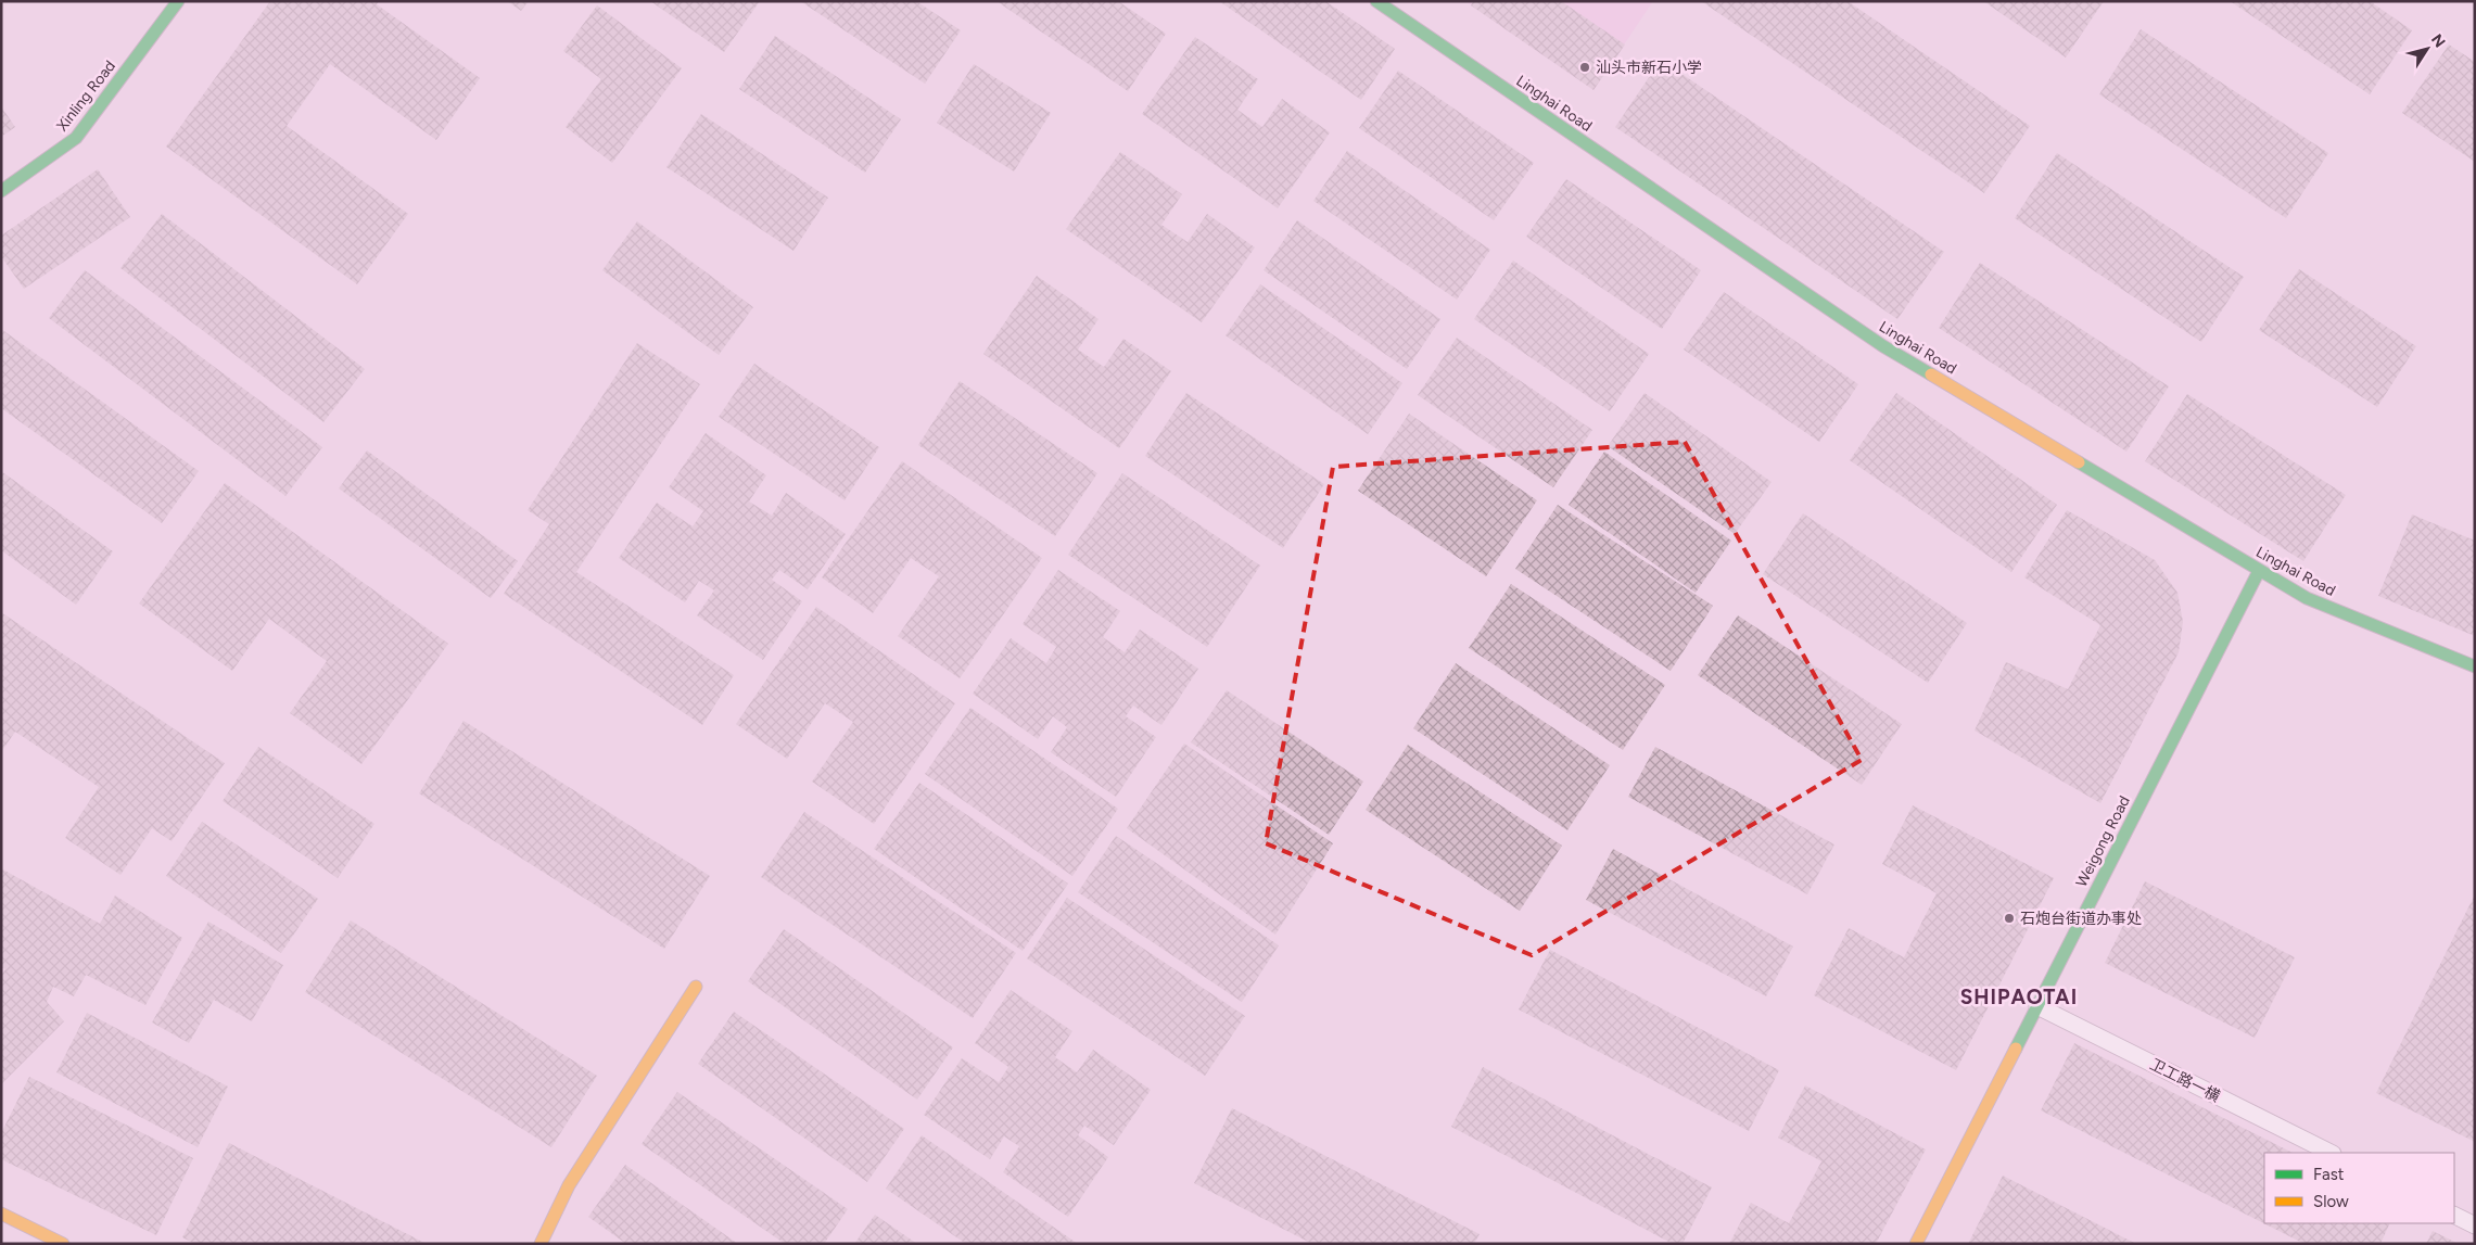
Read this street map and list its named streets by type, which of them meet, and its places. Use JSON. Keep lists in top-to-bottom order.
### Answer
{
  "streets": {
    "street": ["Xinling Road", "Linghai Road", "Weigong Road"],
    "lane": ["卫工路一横"]
  },
  "crossings": [
    ["Linghai Road", "Weigong Road"],
    ["Weigong Road", "卫工路一横"]
  ],
  "districts": ["SHIPAOTAI"],
  "places": ["汕头市新石小学", "石炮台街道办事处"],
  "legend": ["Fast", "Slow"],
  "north": "top right"
}
